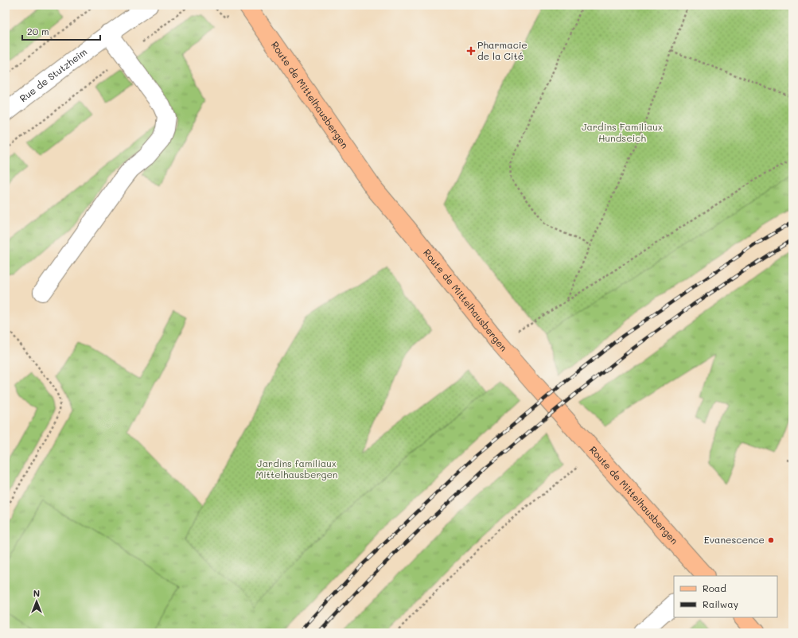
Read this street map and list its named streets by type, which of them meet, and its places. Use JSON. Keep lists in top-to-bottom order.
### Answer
{
  "streets": {
    "main road": ["Route de Mittelhausbergen"],
    "street": ["Rue de Stutzheim"]
  },
  "parks": ["Jardins Familiaux Hundseich", "Jardins familiaux Mittelhausbergen"],
  "places": {
    "health": ["Pharmacie de la Cité"],
    "other": ["Evanescence"]
  },
  "legend": ["Road", "Railway"],
  "scale_bar": "20 m",
  "north": "top"
}
